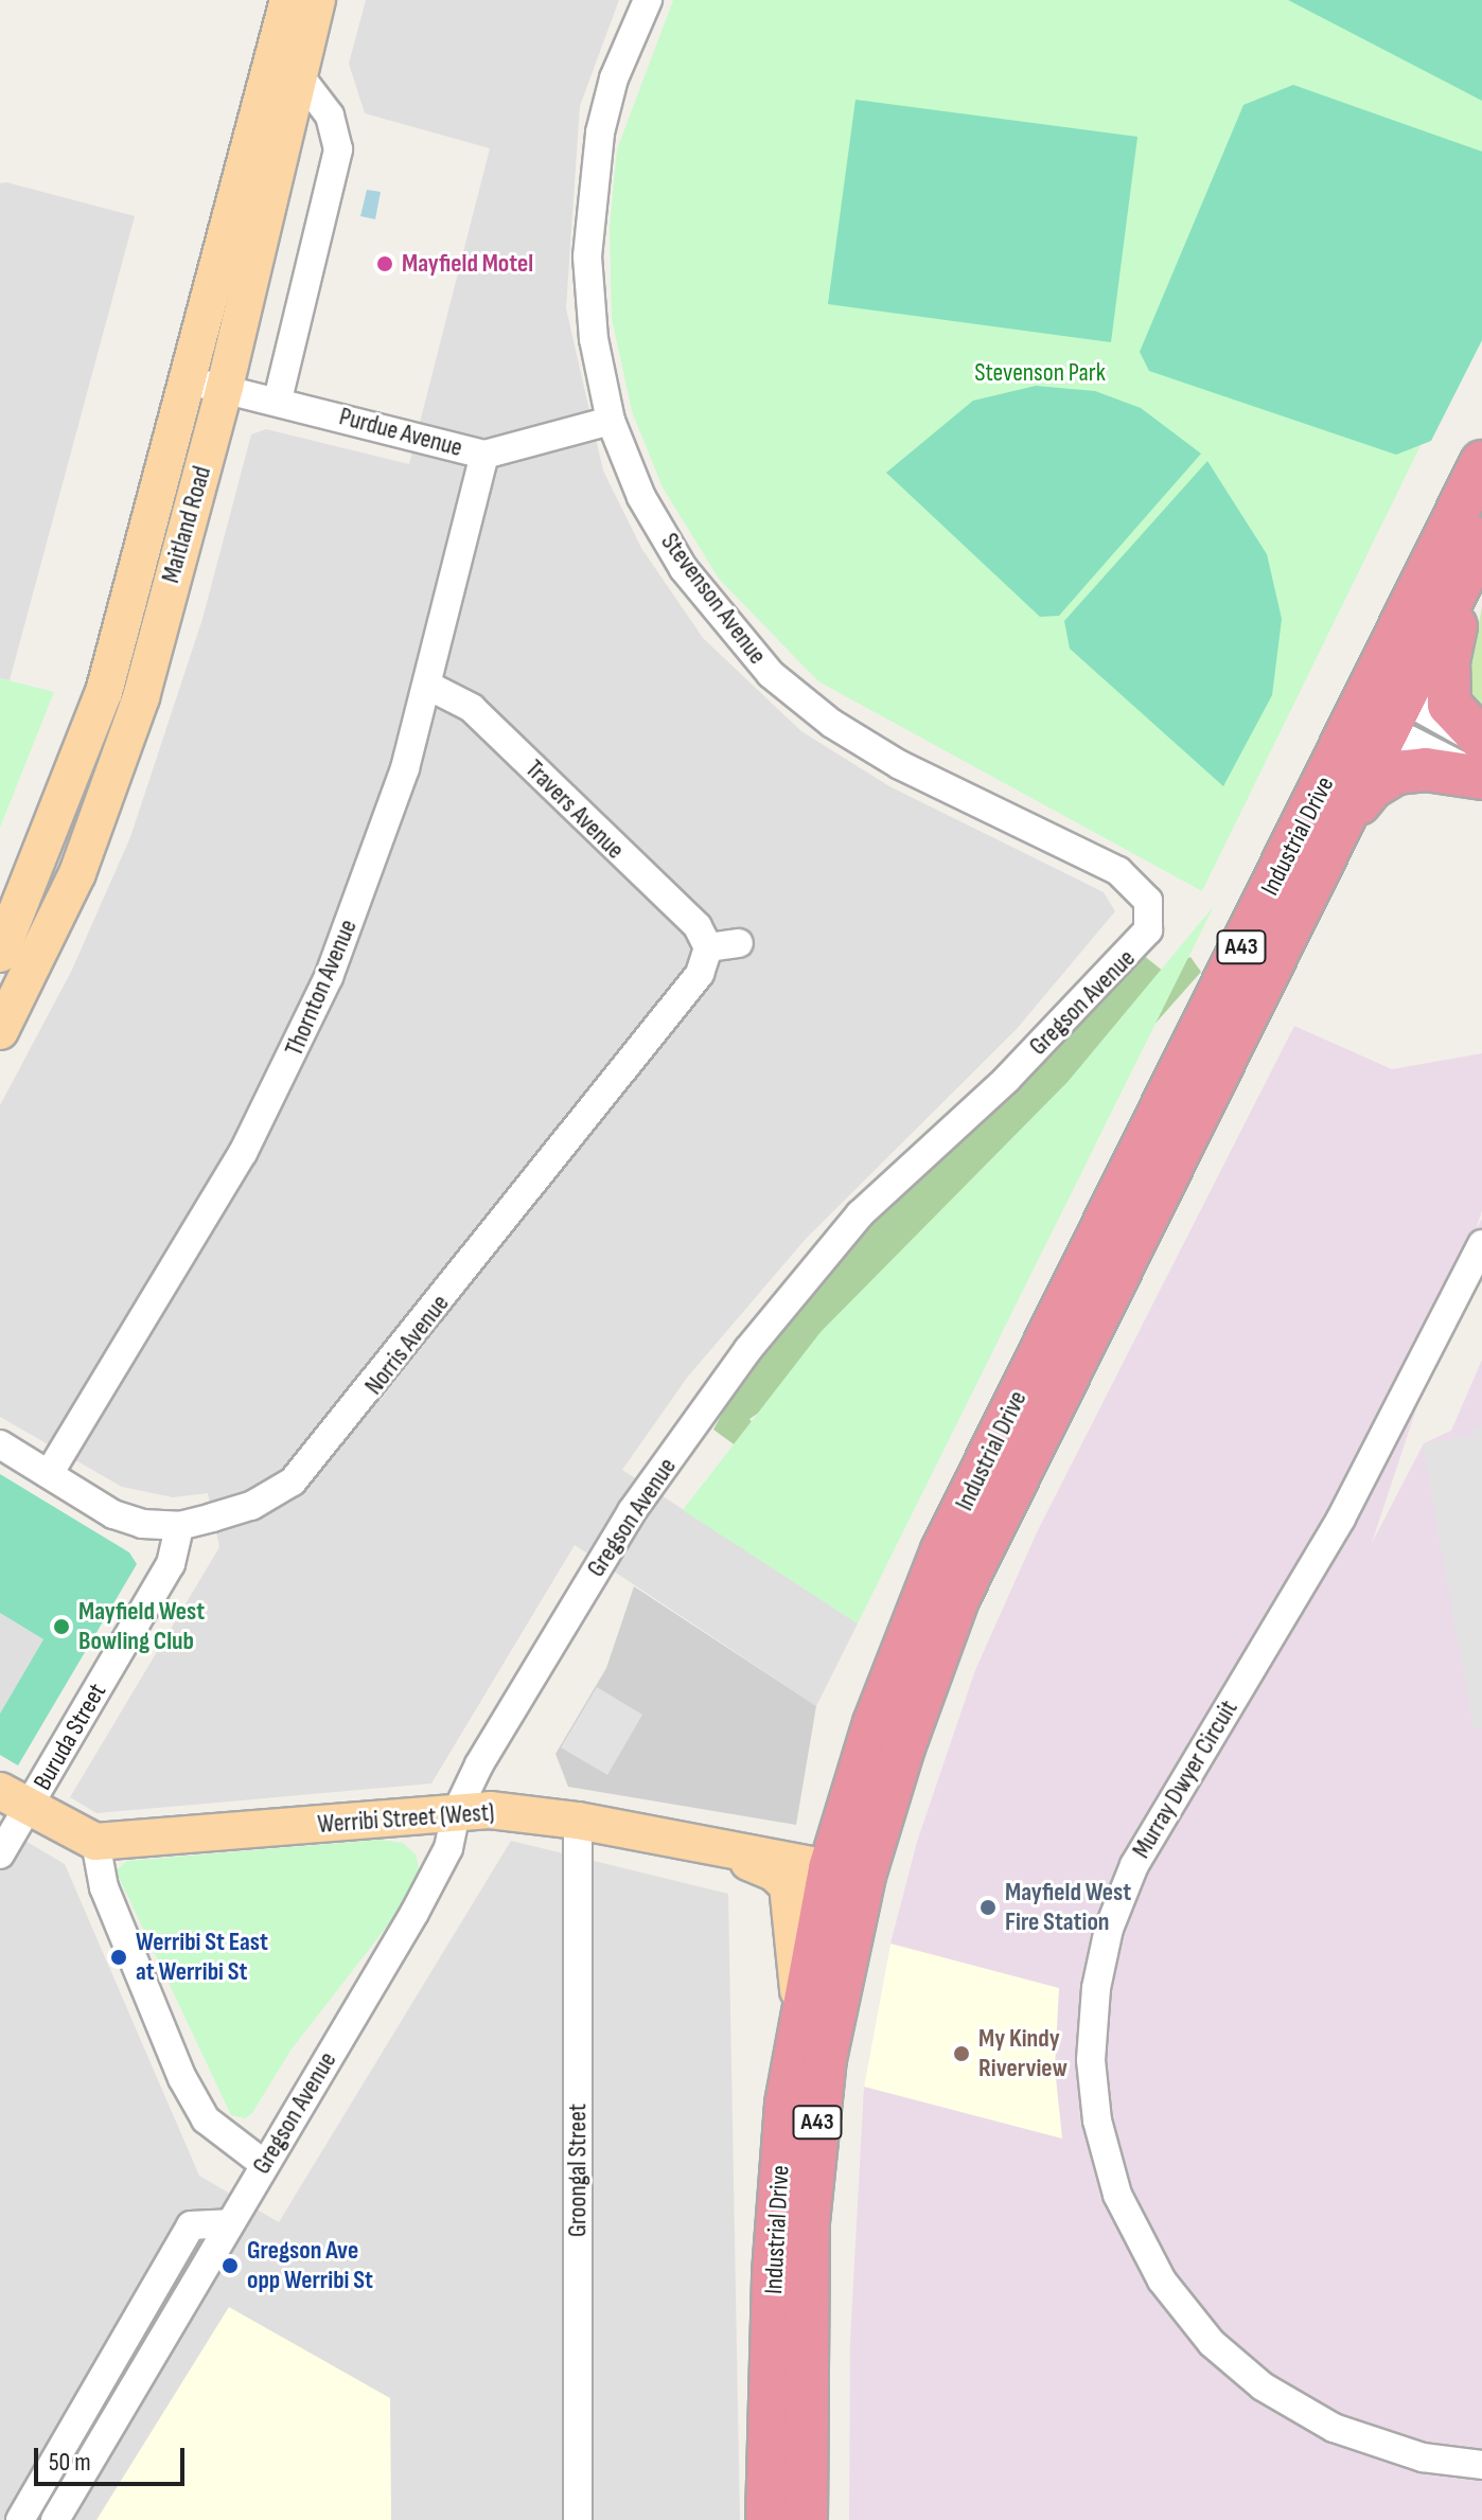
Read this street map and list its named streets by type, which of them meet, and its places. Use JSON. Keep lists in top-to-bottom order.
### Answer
{
  "streets": {
    "highway": ["Industrial Drive", "A43"],
    "main road": ["Maitland Road", "Werribi Street (West)"],
    "street": [
      "Purdue Avenue",
      "Stevenson Avenue",
      "Travers Avenue",
      "Thornton Avenue",
      "Gregson Avenue",
      "Norris Avenue",
      "Buruda Street",
      "Murray Dwyer Circuit",
      "Groongal Street"
    ]
  },
  "crossings": [
    ["Purdue Avenue", "Maitland Road"],
    ["Purdue Avenue", "Stevenson Avenue"],
    ["Purdue Avenue", "Thornton Avenue"],
    ["Stevenson Avenue", "Gregson Avenue"],
    ["Travers Avenue", "Thornton Avenue"],
    ["Travers Avenue", "Norris Avenue"],
    ["Industrial Drive", "Werribi Street (West)"],
    ["Thornton Avenue", "Norris Avenue"],
    ["Gregson Avenue", "Werribi Street (West)"],
    ["Norris Avenue", "Buruda Street"],
    ["Werribi Street (West)", "Groongal Street"]
  ],
  "parks": ["Stevenson Park"],
  "places": [
    "Mayfield Motel",
    "Mayfield West Bowling Club",
    "Mayfield West Fire Station",
    "Werribi St East at Werribi St",
    "My Kindy Riverview",
    "Gregson Ave opp Werribi St"
  ],
  "scale_bar": "50 m"
}
